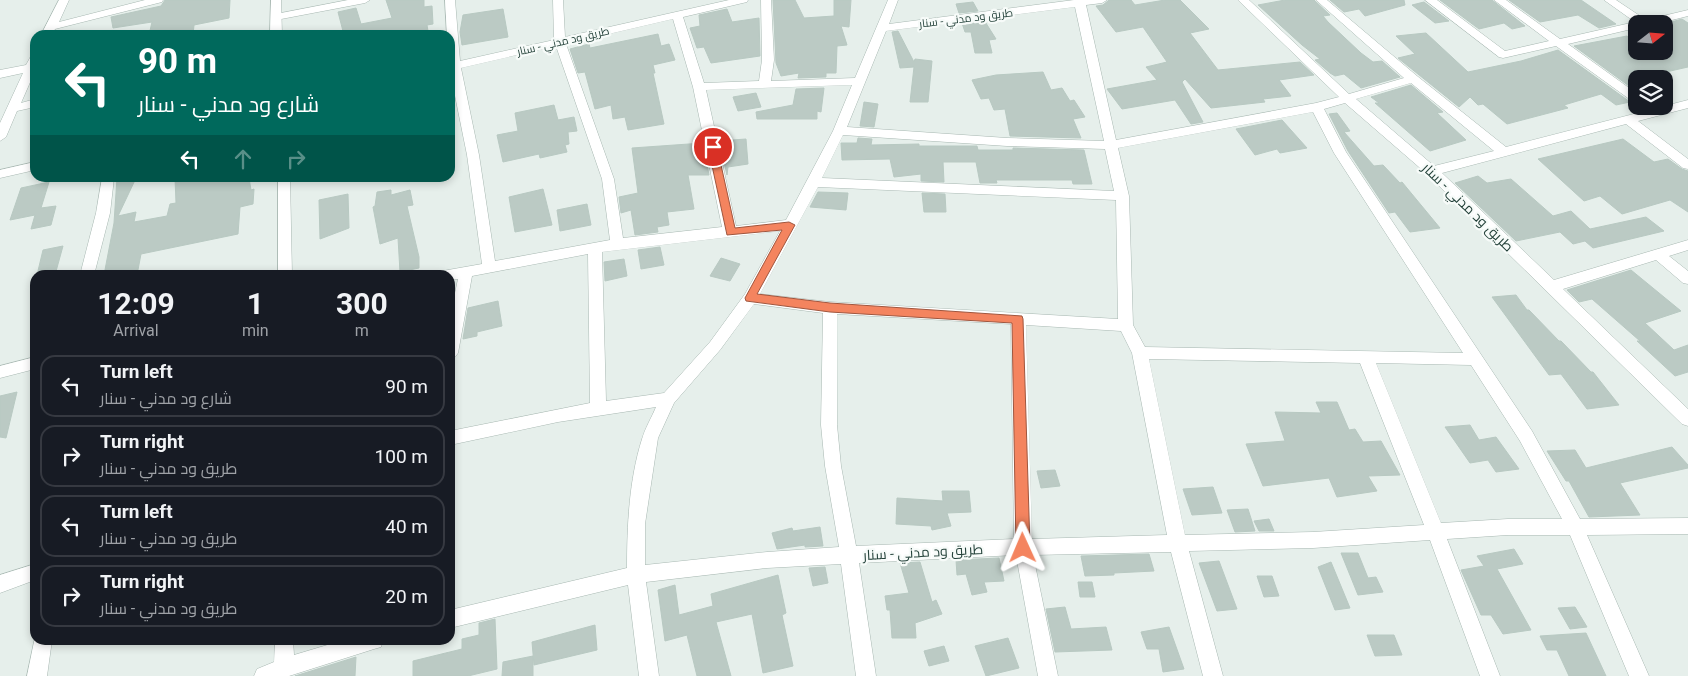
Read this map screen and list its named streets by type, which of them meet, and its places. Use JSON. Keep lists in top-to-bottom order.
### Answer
{
  "streets": {
    "street": ["طريق ود مدني - سنار"]
  },
  "north": "right",
  "page": {
    "turn": ["90 m", "شارع ود مدني - سنار"],
    "eta": [
      "12:09",
      "Arrival",
      "1",
      "min",
      "300",
      "m"
    ],
    "list": [
      {
        "name": "Turn left",
        "note": "شارع ود مدني - سنار",
        "value": "90 m"
      },
      {
        "name": "Turn right",
        "note": "طريق ود مدني - سنار",
        "value": "100 m"
      },
      {
        "name": "Turn left",
        "note": "طريق ود مدني - سنار",
        "value": "40 m"
      },
      {
        "name": "Turn right",
        "note": "طريق ود مدني - سنار",
        "value": "20 m"
      }
    ]
  }
}
